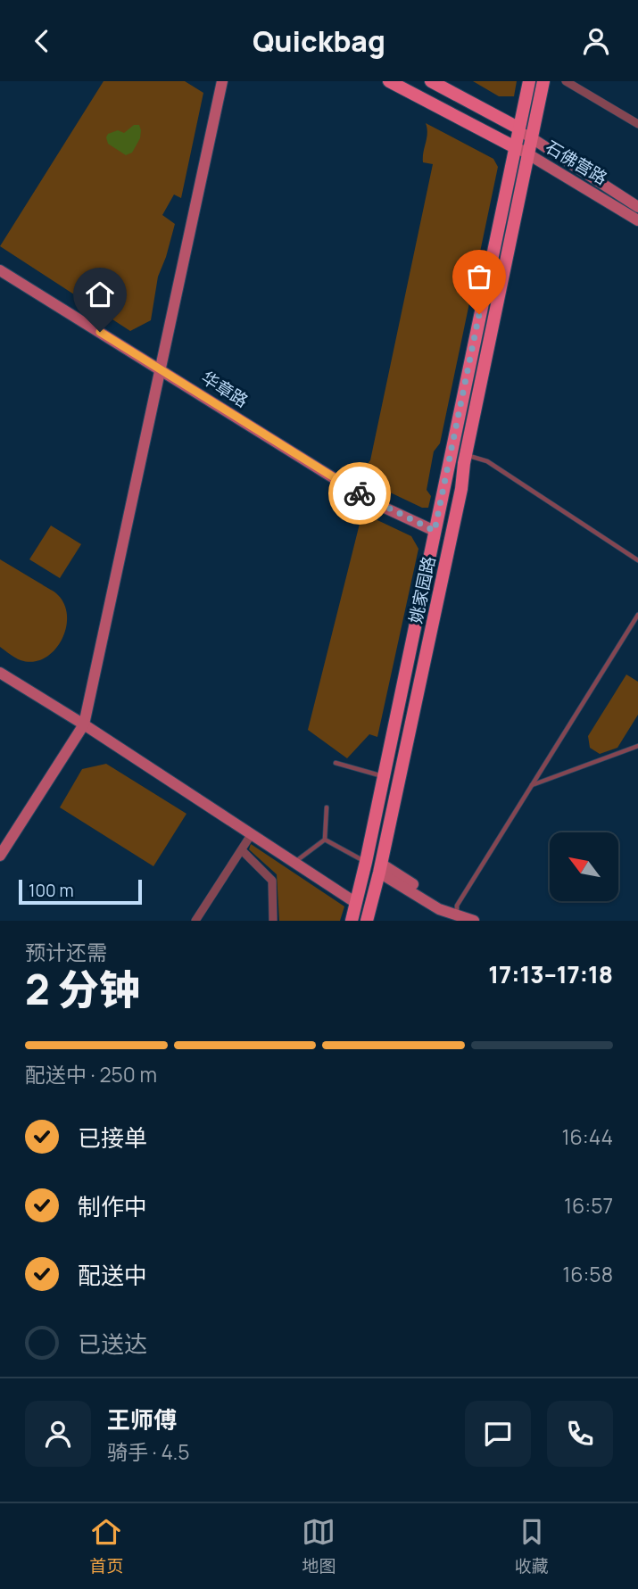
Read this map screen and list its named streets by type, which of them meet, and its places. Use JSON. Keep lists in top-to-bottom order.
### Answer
{
  "streets": {
    "main road": ["姚家园路"],
    "street": ["石佛营路", "华章路"]
  },
  "crossings": [
    ["石佛营路", "姚家园路"],
    ["华章路", "姚家园路"]
  ],
  "scale_bar": "100 m",
  "north": "top left",
  "page": {
    "header": "Quickbag",
    "scale": "100 m",
    "heading": ["2 分钟", "预计还需", "17:13–17:18"],
    "panel": ["王师傅", "骑手 · 4.5"],
    "bar": "配送中 · 250 m",
    "list": [
      ["已接单", "16:44"],
      ["制作中", "16:57"],
      ["配送中", "16:58"],
      "已送达"
    ],
    "tabs": ["首页", "地图", "收藏"]
  }
}
